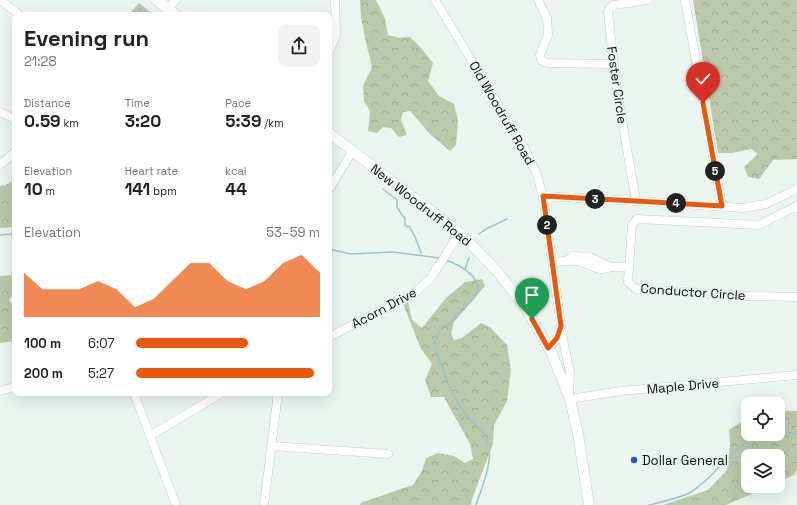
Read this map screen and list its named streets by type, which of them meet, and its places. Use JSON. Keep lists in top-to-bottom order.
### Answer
{
  "streets": {
    "main road": ["New Woodruff Road"],
    "street": [
      "Foster Circle",
      "Old Woodruff Road",
      "Conductor Circle",
      "Acorn Drive",
      "Maple Drive"
    ]
  },
  "crossings": [
    ["Old Woodruff Road", "New Woodruff Road"],
    ["Old Woodruff Road", "Maple Drive"],
    ["New Woodruff Road", "Acorn Drive"],
    ["New Woodruff Road", "Maple Drive"]
  ],
  "places": ["Dollar General"],
  "page": {
    "heading": ["Evening run", "21:28"],
    "stats": [
      ["Distance", "0.59 km"],
      ["Time", "3:20"],
      ["Pace", "5:39 /km"],
      ["Elevation", "10 m"],
      ["Heart rate", "141 bpm"],
      ["kcal", "44"]
    ],
    "pins": [
      "5",
      "3",
      "4",
      "2"
    ],
    "chart": ["Elevation", "53–59 m"],
    "list": [
      {
        "name": "100 m",
        "note": "6:07"
      },
      {
        "name": "200 m",
        "note": "5:27"
      }
    ]
  }
}
